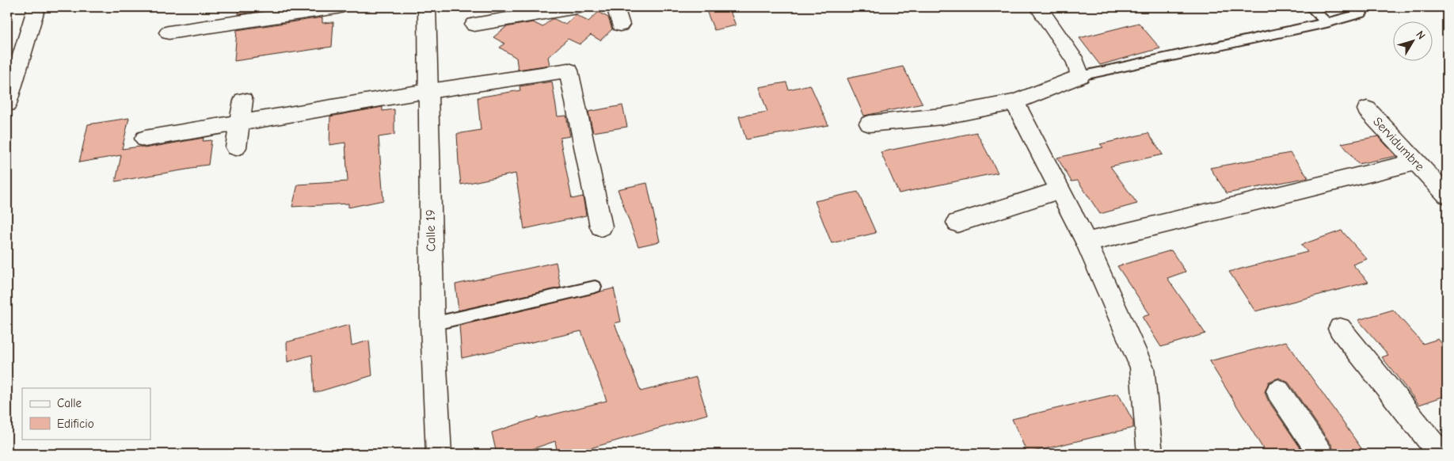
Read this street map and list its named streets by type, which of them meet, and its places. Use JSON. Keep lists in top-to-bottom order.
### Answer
{
  "streets": {
    "street": ["Servidumbre", "Calle 19"]
  },
  "legend": ["Calle", "Edificio"],
  "north": "top right"
}
